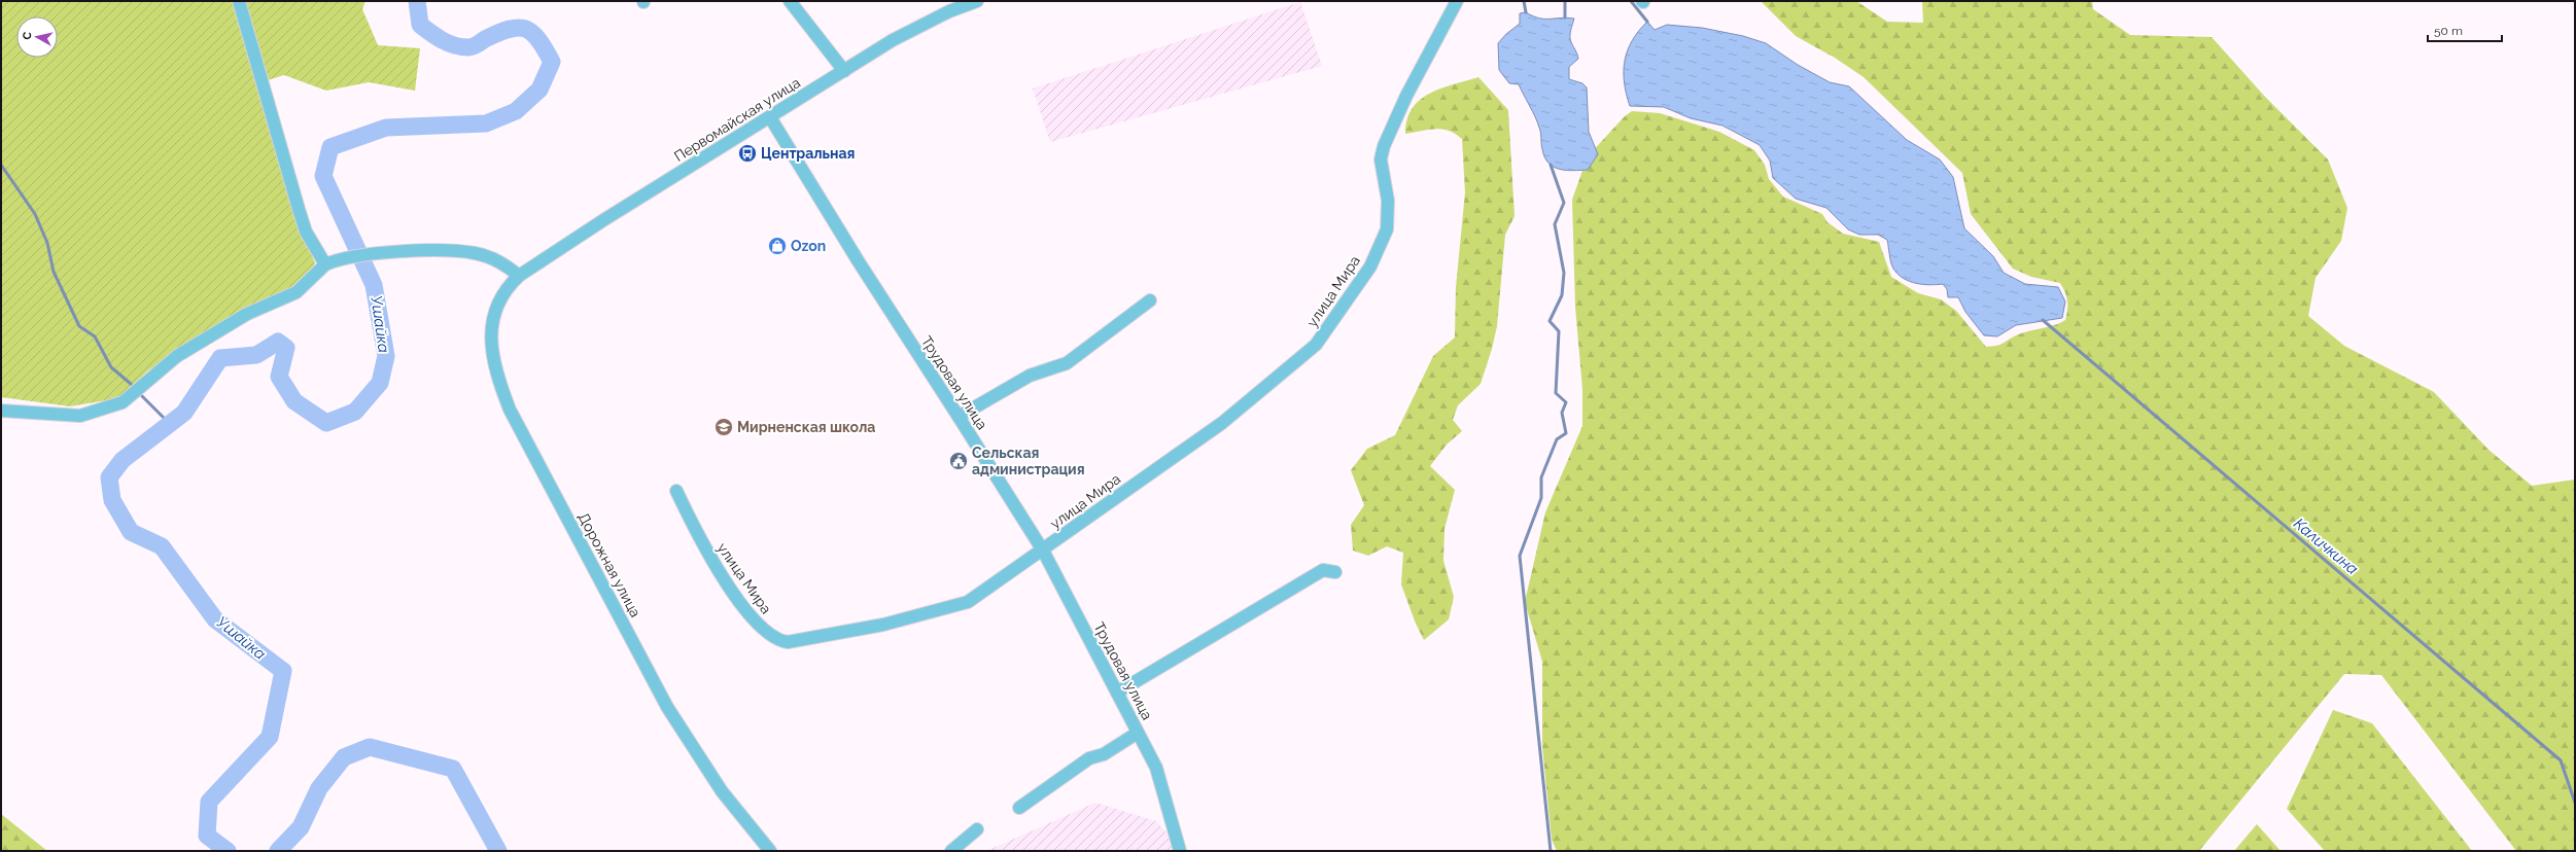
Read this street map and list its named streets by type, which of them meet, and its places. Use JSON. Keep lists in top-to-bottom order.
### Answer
{
  "streets": {
    "street": [
      "Первомайская улица",
      "улица Мира",
      "Трудовая улица",
      "Дорожная улица"
    ]
  },
  "crossings": [
    ["Первомайская улица", "Трудовая улица"],
    ["Первомайская улица", "Дорожная улица"],
    ["улица Мира", "Трудовая улица"]
  ],
  "water": ["Ушайка", "Каличкина"],
  "places": {
    "bus stop": ["Центральная"],
    "shop": ["Ozon"],
    "school or university": ["Мирненская школа"],
    "public building": ["Сельская администрация"]
  },
  "scale_bar": "50 m",
  "north": "left"
}
